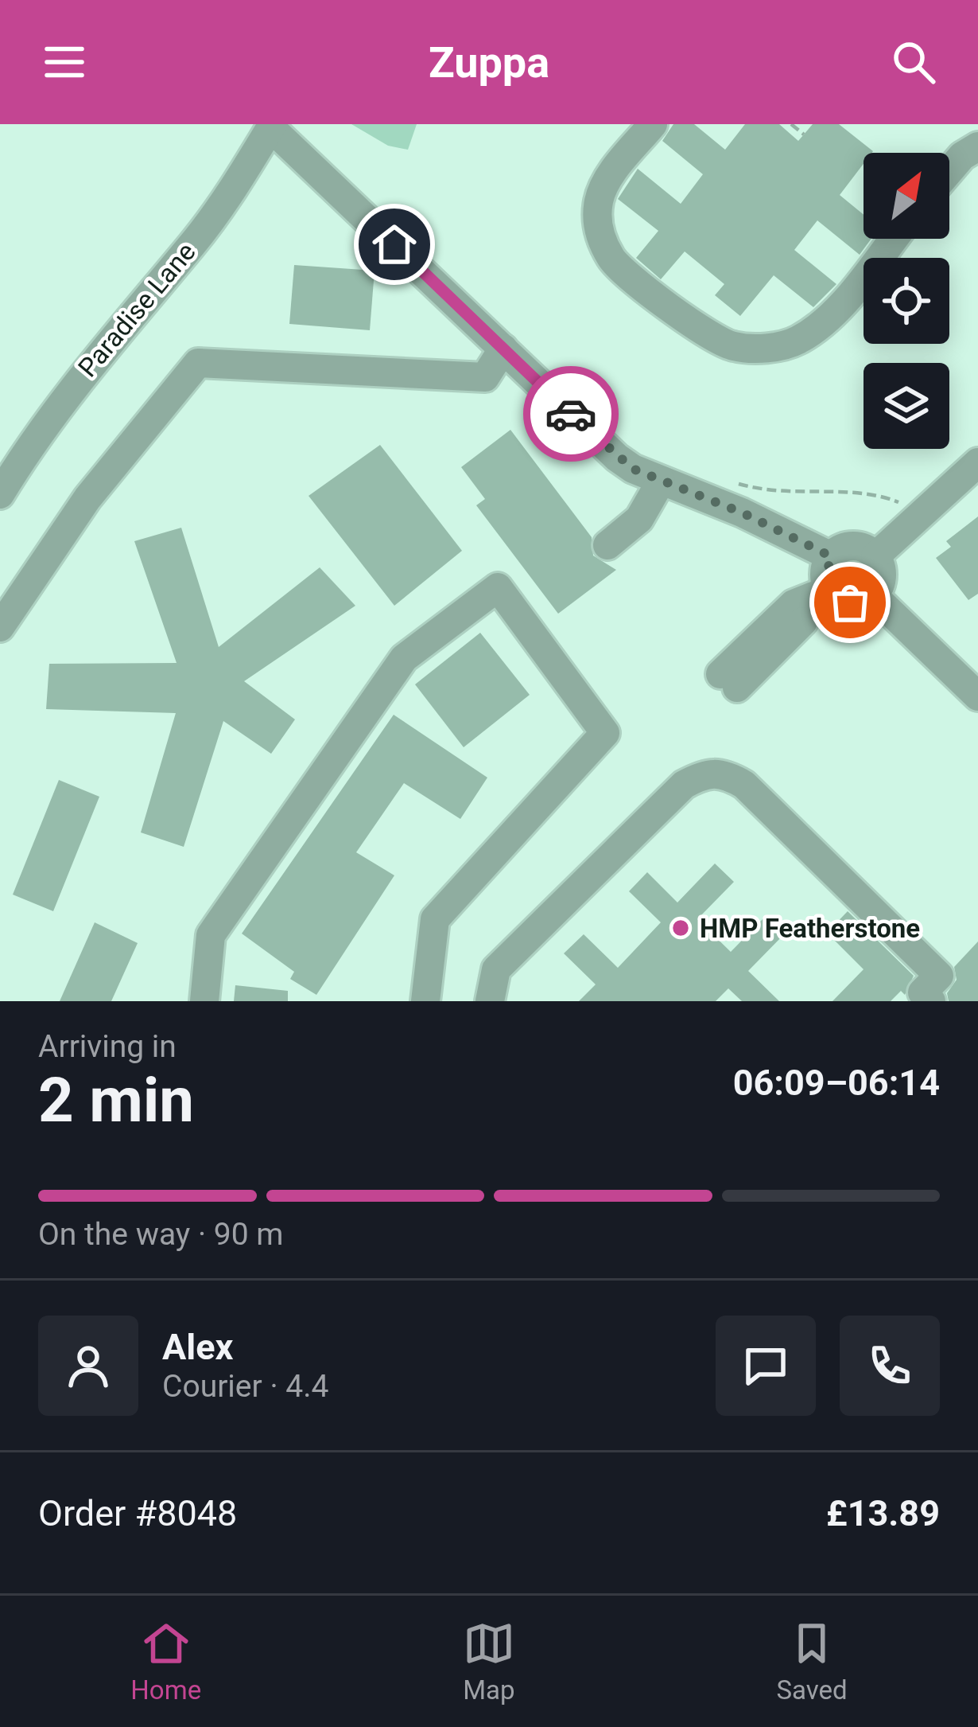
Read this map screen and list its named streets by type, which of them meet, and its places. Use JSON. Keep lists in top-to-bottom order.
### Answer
{
  "streets": {
    "street": ["Paradise Lane"]
  },
  "places": ["HMP Featherstone"],
  "north": "top right",
  "page": {
    "header": "Zuppa",
    "heading": ["2 min", "Arriving in", "06:09–06:14"],
    "panel": [
      "Alex",
      "Courier · 4.4",
      "Order #8048",
      "£13.89"
    ],
    "bar": "On the way · 90 m",
    "tabs": ["Home", "Map", "Saved"]
  }
}
